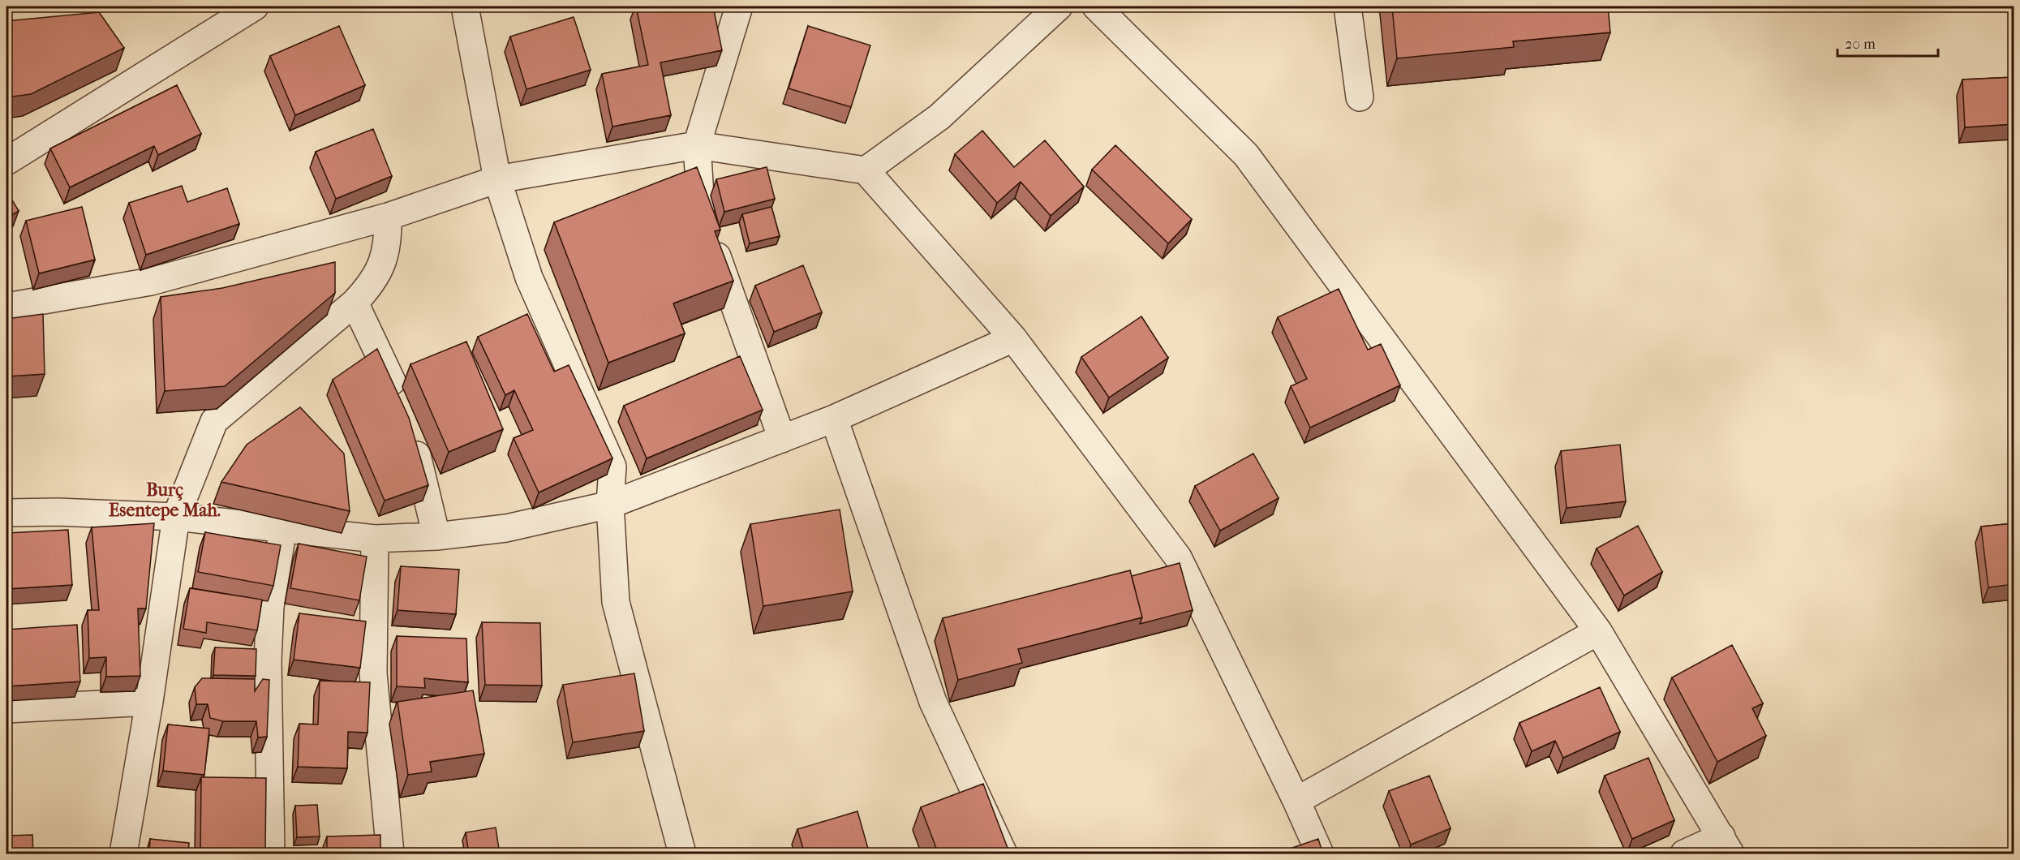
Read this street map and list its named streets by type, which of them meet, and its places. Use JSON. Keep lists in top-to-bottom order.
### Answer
{
  "districts": ["Burç Esentepe Mah."],
  "scale_bar": "20 m"
}
